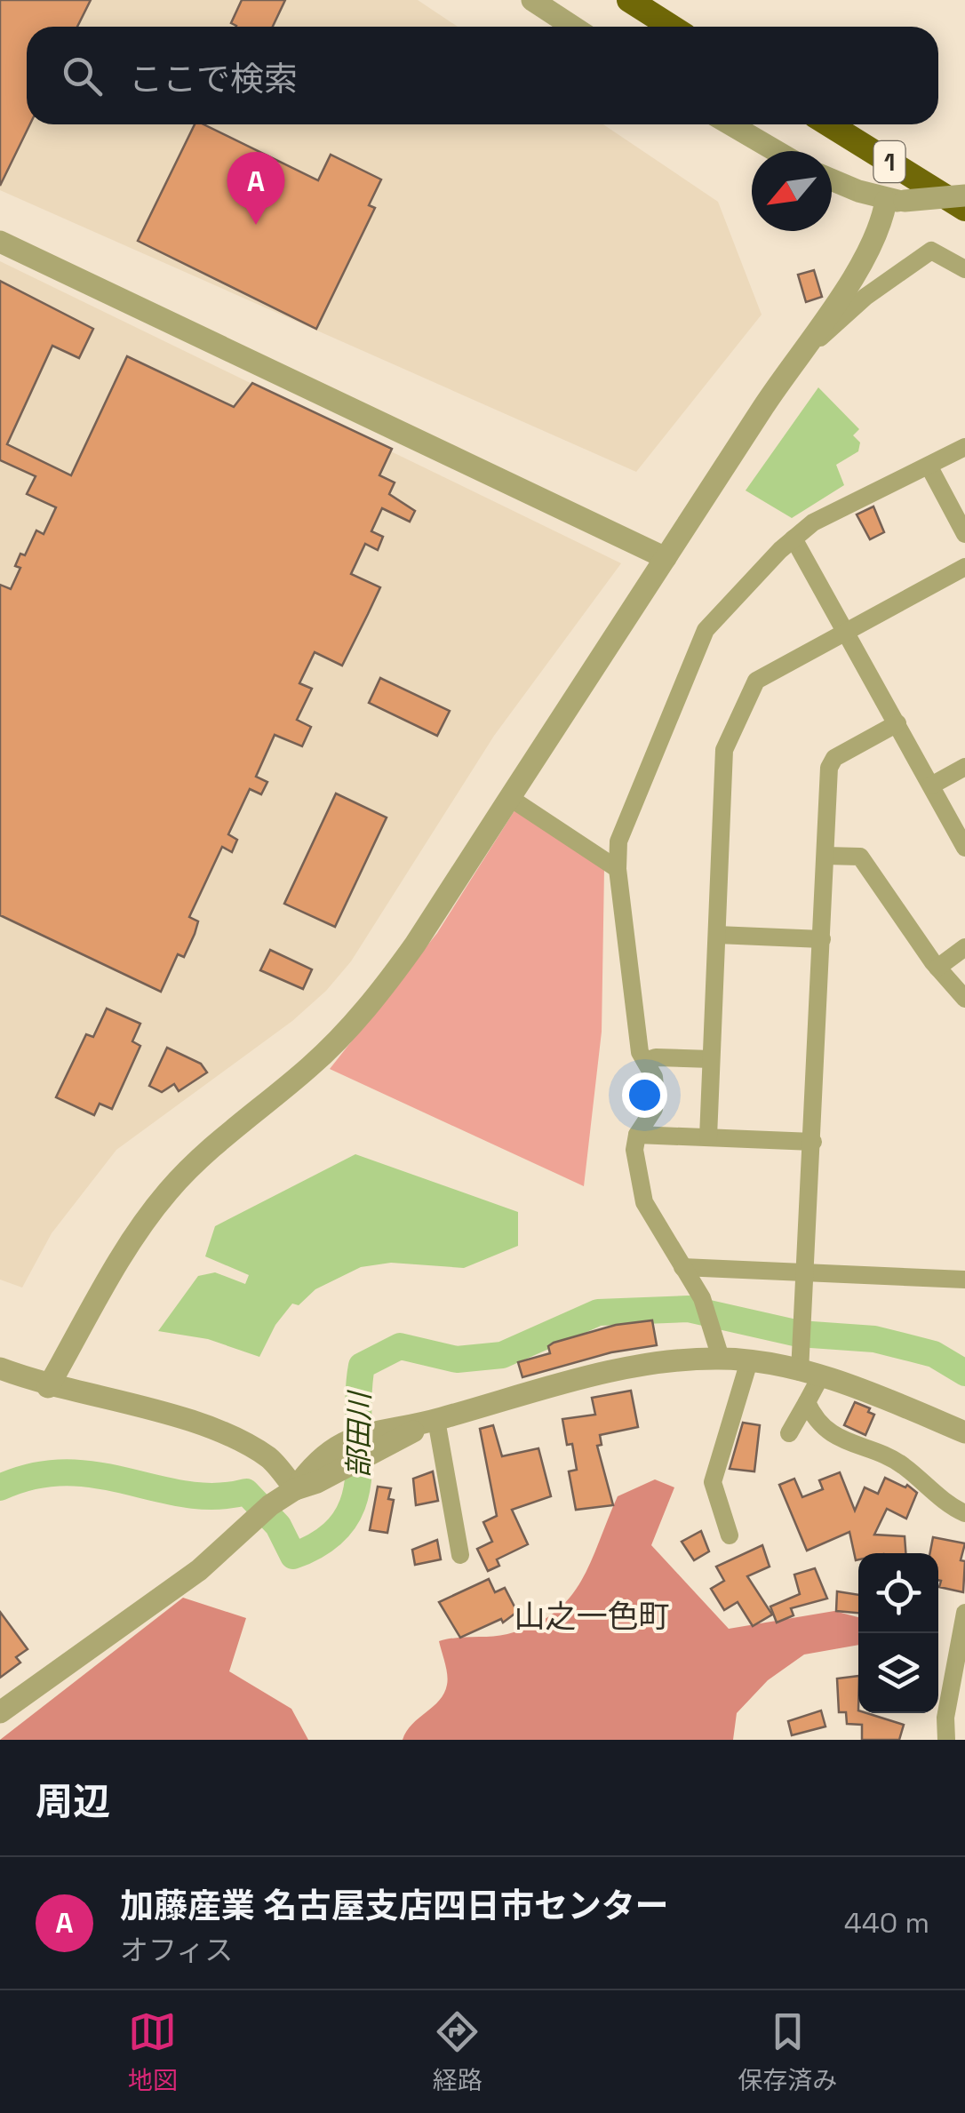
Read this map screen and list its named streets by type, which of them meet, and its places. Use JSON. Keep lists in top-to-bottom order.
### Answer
{
  "streets": {
    "highway": ["1"]
  },
  "districts": ["山之一色町"],
  "water": ["部田川"],
  "north": "bottom left",
  "page": {
    "search": "ここで検索",
    "pins": "A",
    "heading": "周辺",
    "list": [
      {
        "mark": "A",
        "name": "加藤産業 名古屋支店四日市センター",
        "note": "オフィス",
        "value": "440 m"
      }
    ],
    "nav": ["地図", "経路", "保存済み"]
  }
}
